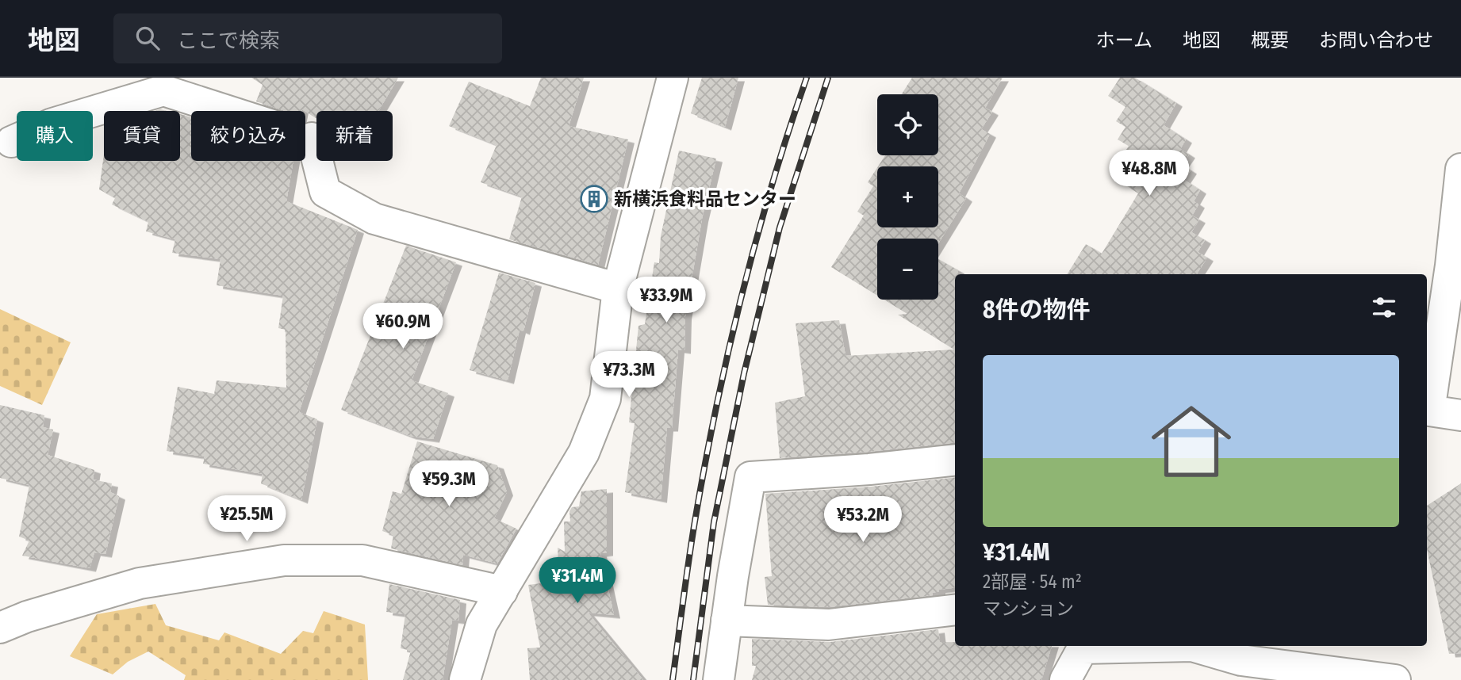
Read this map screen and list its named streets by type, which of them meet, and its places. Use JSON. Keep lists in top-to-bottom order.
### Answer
{
  "places": {
    "building": ["新横浜食料品センター"]
  },
  "page": {
    "header": "地図",
    "search": "ここで検索",
    "nav": [
      "ホーム",
      "地図",
      "概要",
      "お問い合わせ"
    ],
    "map_buttons": ["+", "−"],
    "chip": [
      "購入",
      "賃貸",
      "絞り込み",
      "新着"
    ],
    "price": [
      "¥48.8M",
      "¥33.9M",
      "¥60.9M",
      "¥73.3M",
      "¥59.3M",
      "¥25.5M",
      "¥53.2M",
      "¥31.4M"
    ],
    "heading": "8件の物件",
    "list": [
      {
        "name": "¥31.4M",
        "note": "2部屋 · 54 m² · マンション"
      }
    ]
  }
}
